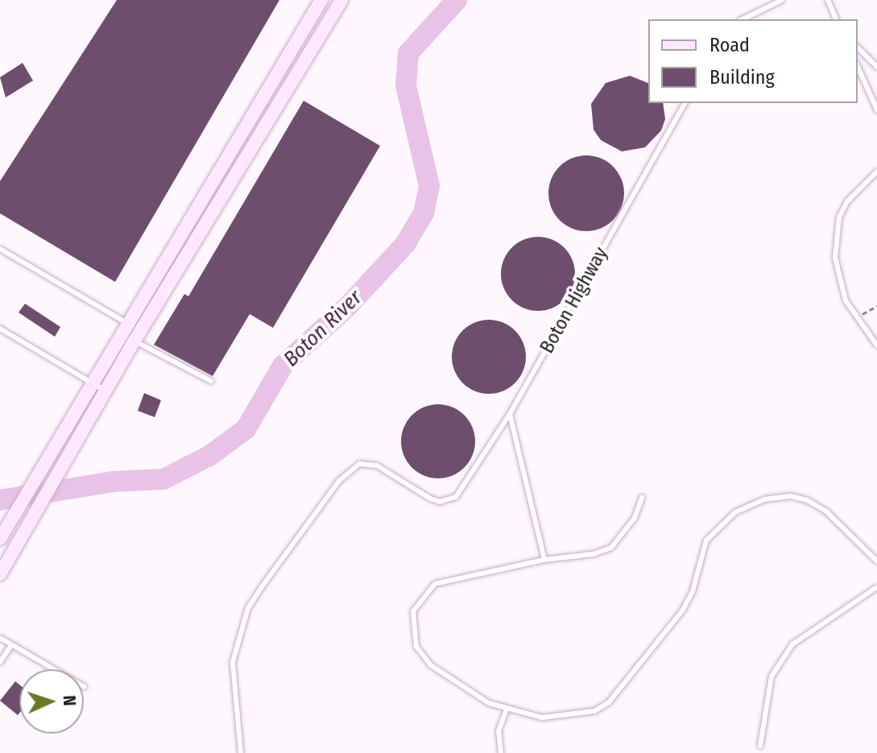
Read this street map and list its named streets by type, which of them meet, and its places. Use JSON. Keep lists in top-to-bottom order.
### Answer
{
  "streets": {
    "lane": ["Boton Highway"]
  },
  "water": ["Boton River"],
  "legend": ["Road", "Building"],
  "north": "right"
}
